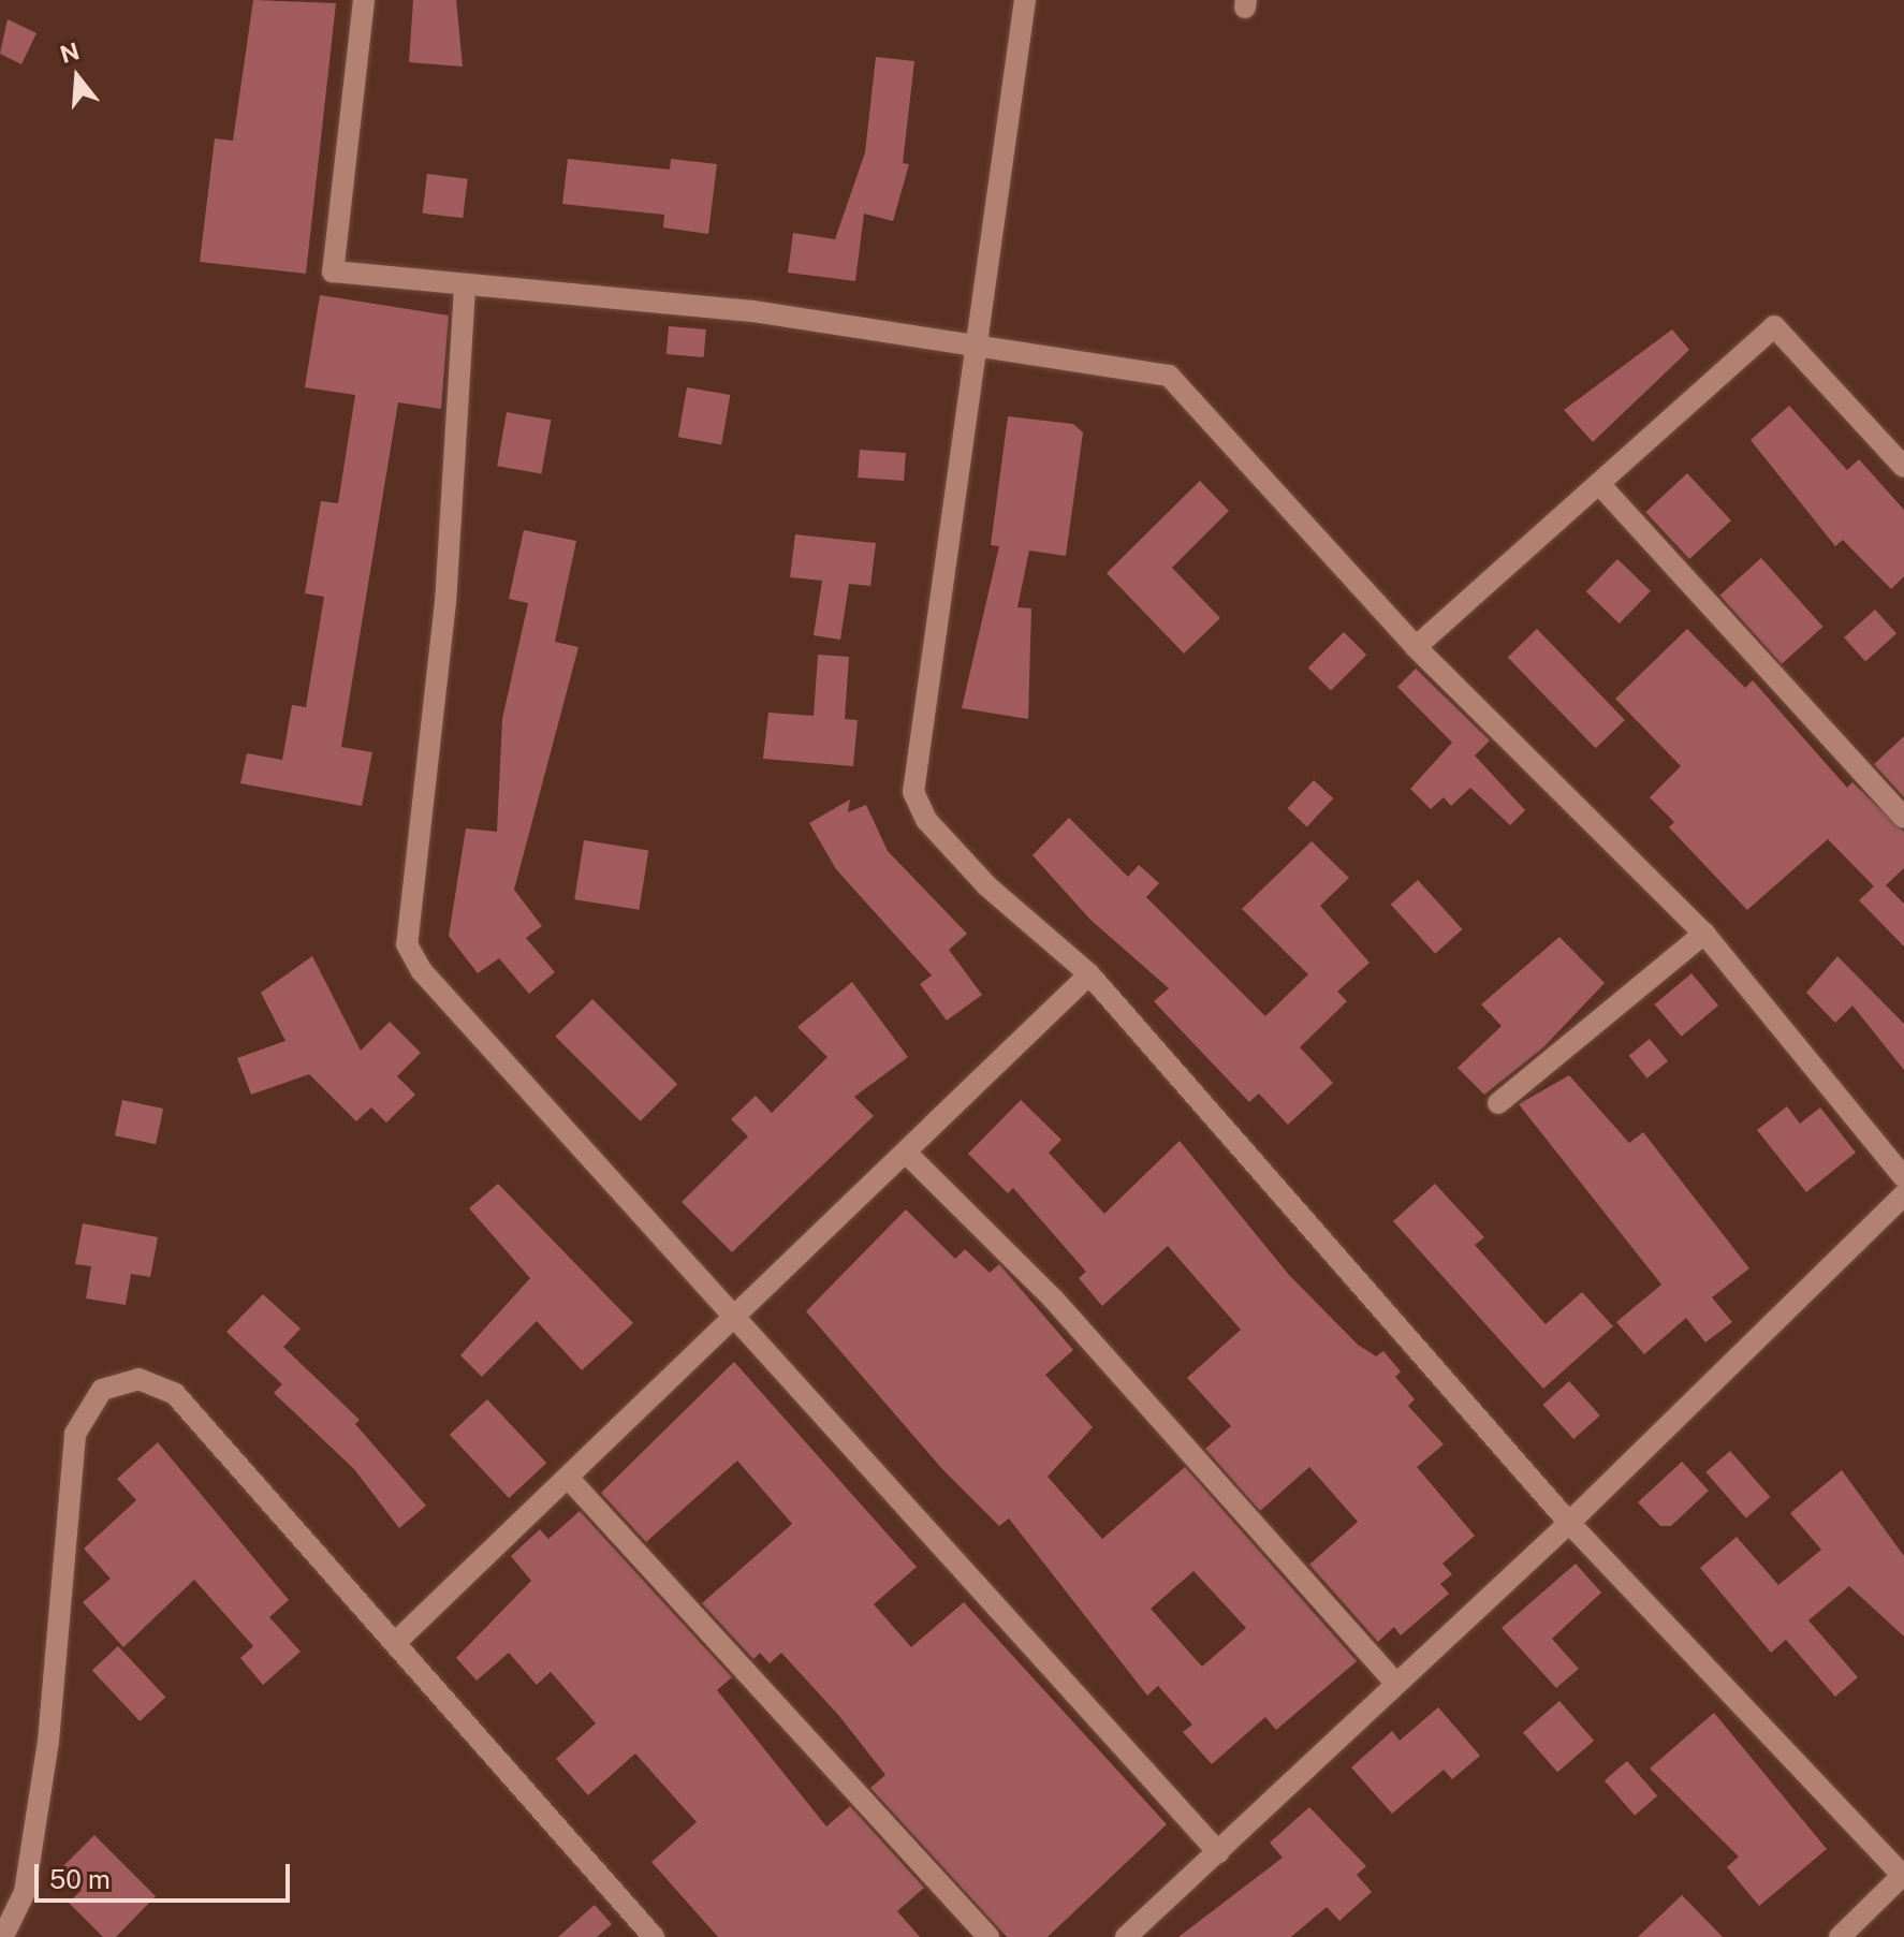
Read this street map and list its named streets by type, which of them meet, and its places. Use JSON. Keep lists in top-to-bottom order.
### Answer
{
  "scale_bar": "50 m",
  "north": "top"
}
